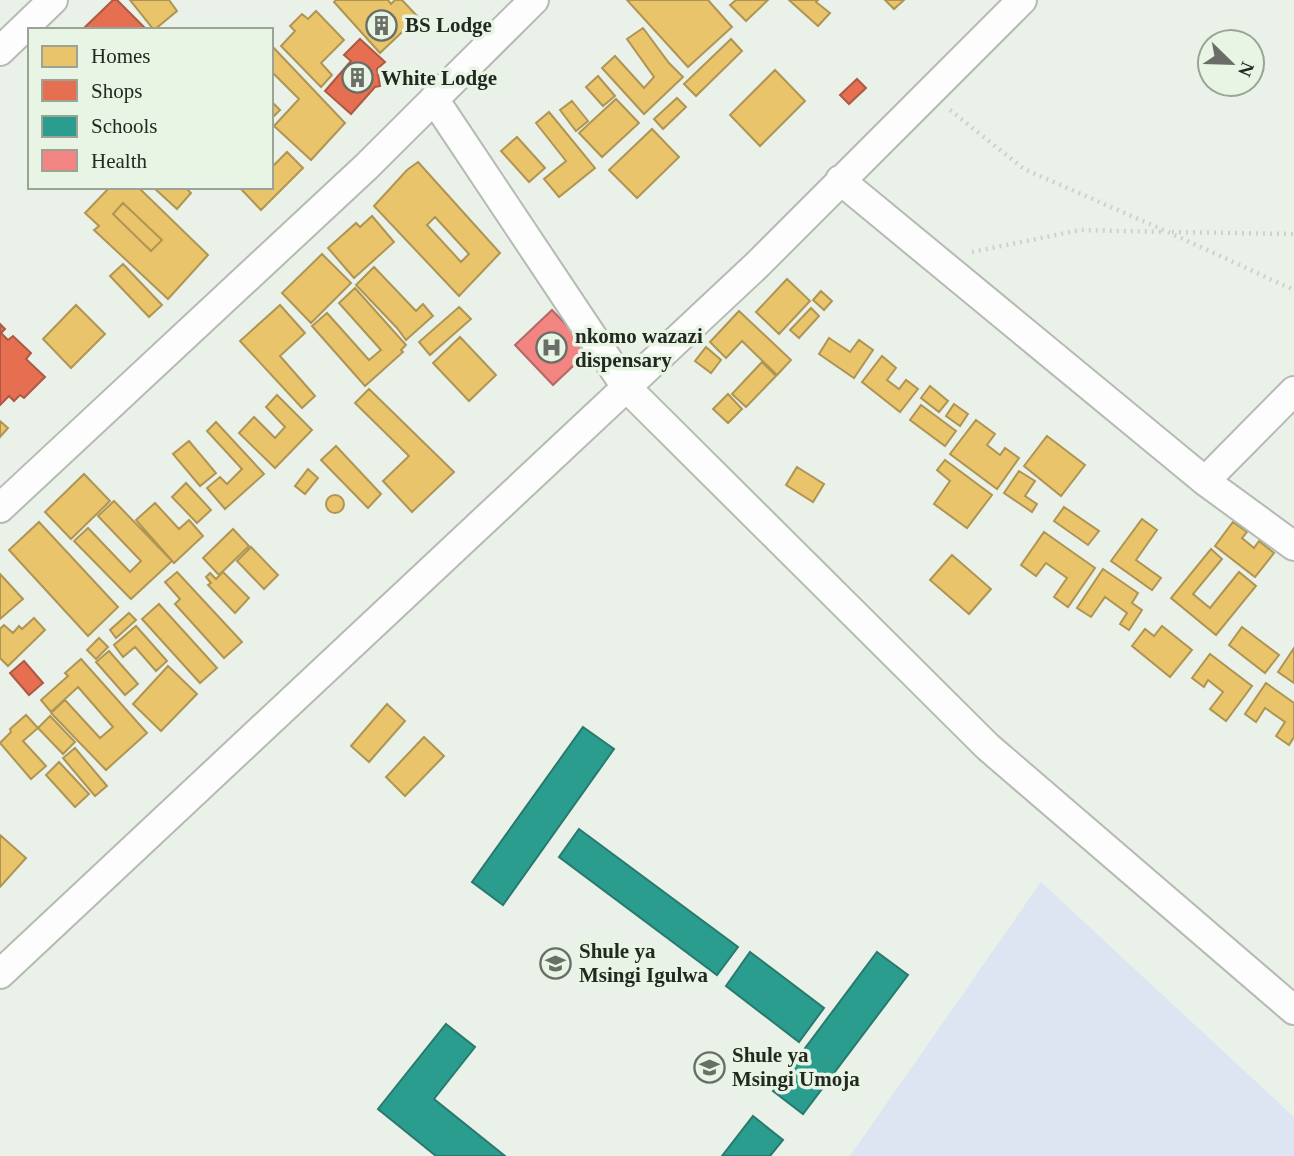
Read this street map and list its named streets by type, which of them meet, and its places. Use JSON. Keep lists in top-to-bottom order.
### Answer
{
  "places": {
    "building": ["BS Lodge", "White Lodge"],
    "hospital": ["nkomo wazazi dispensary"],
    "school or university": ["Shule ya Msingi Igulwa", "Shule ya Msingi Umoja"]
  },
  "legend": [
    "Homes",
    "Shops",
    "Schools",
    "Health"
  ],
  "north": "bottom right"
}
